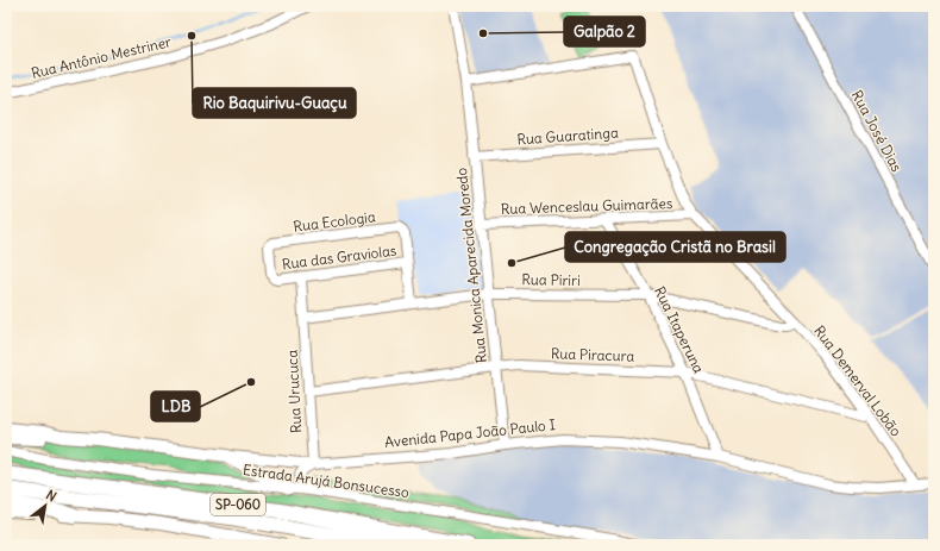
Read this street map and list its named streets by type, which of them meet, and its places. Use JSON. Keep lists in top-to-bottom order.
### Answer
{
  "streets": {
    "highway": ["SP-060"],
    "main road": ["Avenida Papa João Paulo I"],
    "street": [
      "Rua Antônio Mestriner",
      "Rua José Dias",
      "Rua Guaratinga",
      "Rua Wenceslau Guimarães",
      "Rua Ecologia",
      "Rua das Graviolas",
      "Rua Monica Aparecida Moredo",
      "Rua Piriri",
      "Rua Itaperuna",
      "Rua Piracura",
      "Rua Demerval Lobão",
      "Rua Urucuca",
      "Estrada Arujá Bonsucesso"
    ]
  },
  "crossings": [
    ["Rua Guaratinga", "Rua Monica Aparecida Moredo"],
    ["Rua Guaratinga", "Rua Demerval Lobão"],
    ["Rua Wenceslau Guimarães", "Rua Monica Aparecida Moredo"],
    ["Rua Wenceslau Guimarães", "Rua Itaperuna"],
    ["Rua Wenceslau Guimarães", "Rua Demerval Lobão"],
    ["Rua Ecologia", "Rua das Graviolas"],
    ["Rua das Graviolas", "Rua Urucuca"],
    ["Rua Monica Aparecida Moredo", "Rua Piriri"],
    ["Rua Monica Aparecida Moredo", "Rua Piracura"],
    ["Rua Monica Aparecida Moredo", "Rua Demerval Lobão"],
    ["Rua Monica Aparecida Moredo", "Avenida Papa João Paulo I"],
    ["Rua Piriri", "Rua Itaperuna"],
    ["Rua Piriri", "Rua Demerval Lobão"],
    ["Rua Piriri", "Rua Urucuca"],
    ["Rua Itaperuna", "Rua Piracura"],
    ["Rua Itaperuna", "Avenida Papa João Paulo I"],
    ["Rua Piracura", "Rua Demerval Lobão"],
    ["Rua Piracura", "Rua Urucuca"],
    ["Rua Demerval Lobão", "Avenida Papa João Paulo I"],
    ["Rua Urucuca", "Avenida Papa João Paulo I"]
  ],
  "places": [
    "Galpão 2",
    "Rio Baquirivu-Guaçu",
    "Congregação Cristã no Brasil",
    "LDB"
  ],
  "north": "top right"
}
